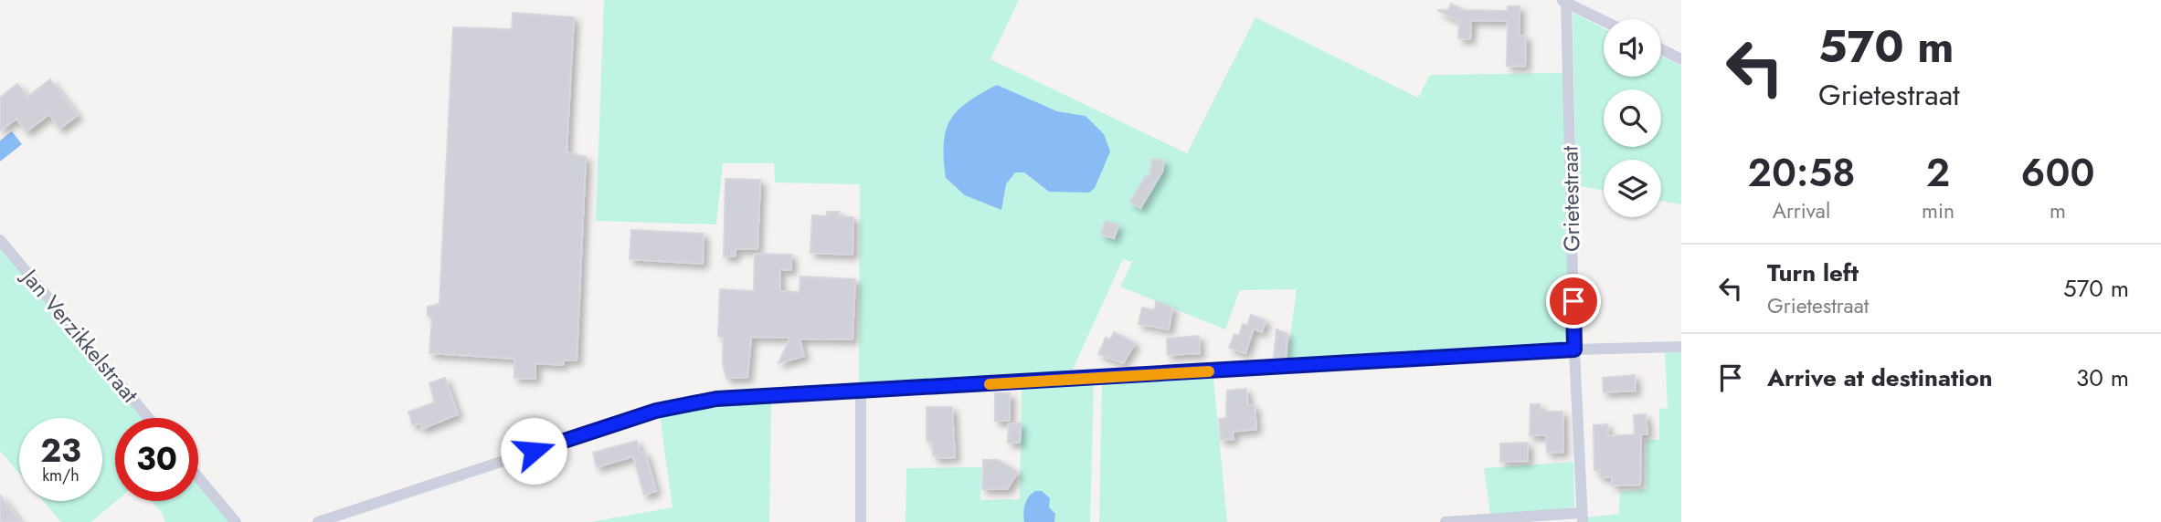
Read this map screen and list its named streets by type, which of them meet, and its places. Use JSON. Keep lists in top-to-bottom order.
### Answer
{
  "streets": {
    "street": ["Grietestraat", "Jan Verzikkelstraat"]
  },
  "page": {
    "turn": ["570 m", "Grietestraat"],
    "eta": [
      "20:58",
      "Arrival",
      "2",
      "min",
      "600",
      "m"
    ],
    "list": [
      {
        "name": "Turn left",
        "note": "Grietestraat",
        "value": "570 m"
      },
      {
        "name": "Arrive at destination",
        "value": "30 m"
      }
    ],
    "speed": "23 km/h",
    "limit": "30"
  }
}
